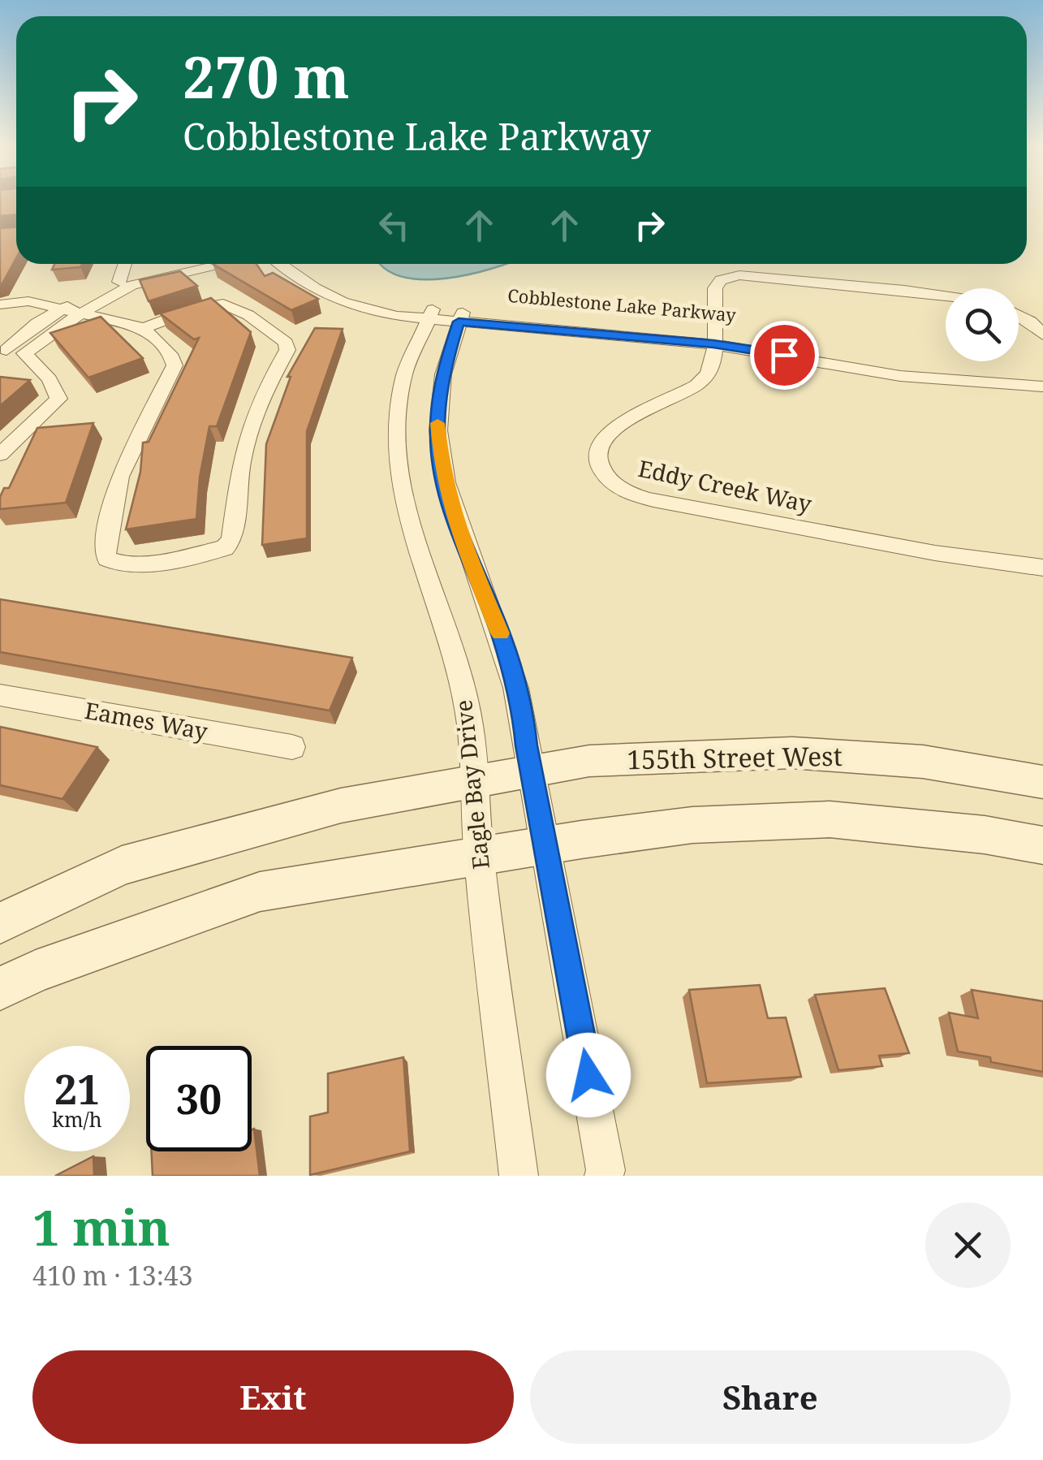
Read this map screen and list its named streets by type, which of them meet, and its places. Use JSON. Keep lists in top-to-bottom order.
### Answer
{
  "streets": {
    "street": [
      "Cobblestone Lake Parkway",
      "Eddy Creek Way",
      "Eames Way",
      "155th Street West",
      "Eagle Bay Drive"
    ]
  },
  "crossings": [
    ["Cobblestone Lake Parkway", "Eddy Creek Way"],
    ["Cobblestone Lake Parkway", "Eagle Bay Drive"],
    ["155th Street West", "Eagle Bay Drive"]
  ],
  "page": {
    "turn": ["270 m", "Cobblestone Lake Parkway"],
    "speed": "21 km/h",
    "limit": "30",
    "heading": ["1 min", "410 m · 13:43"],
    "buttons": ["Exit", "Share"]
  }
}
